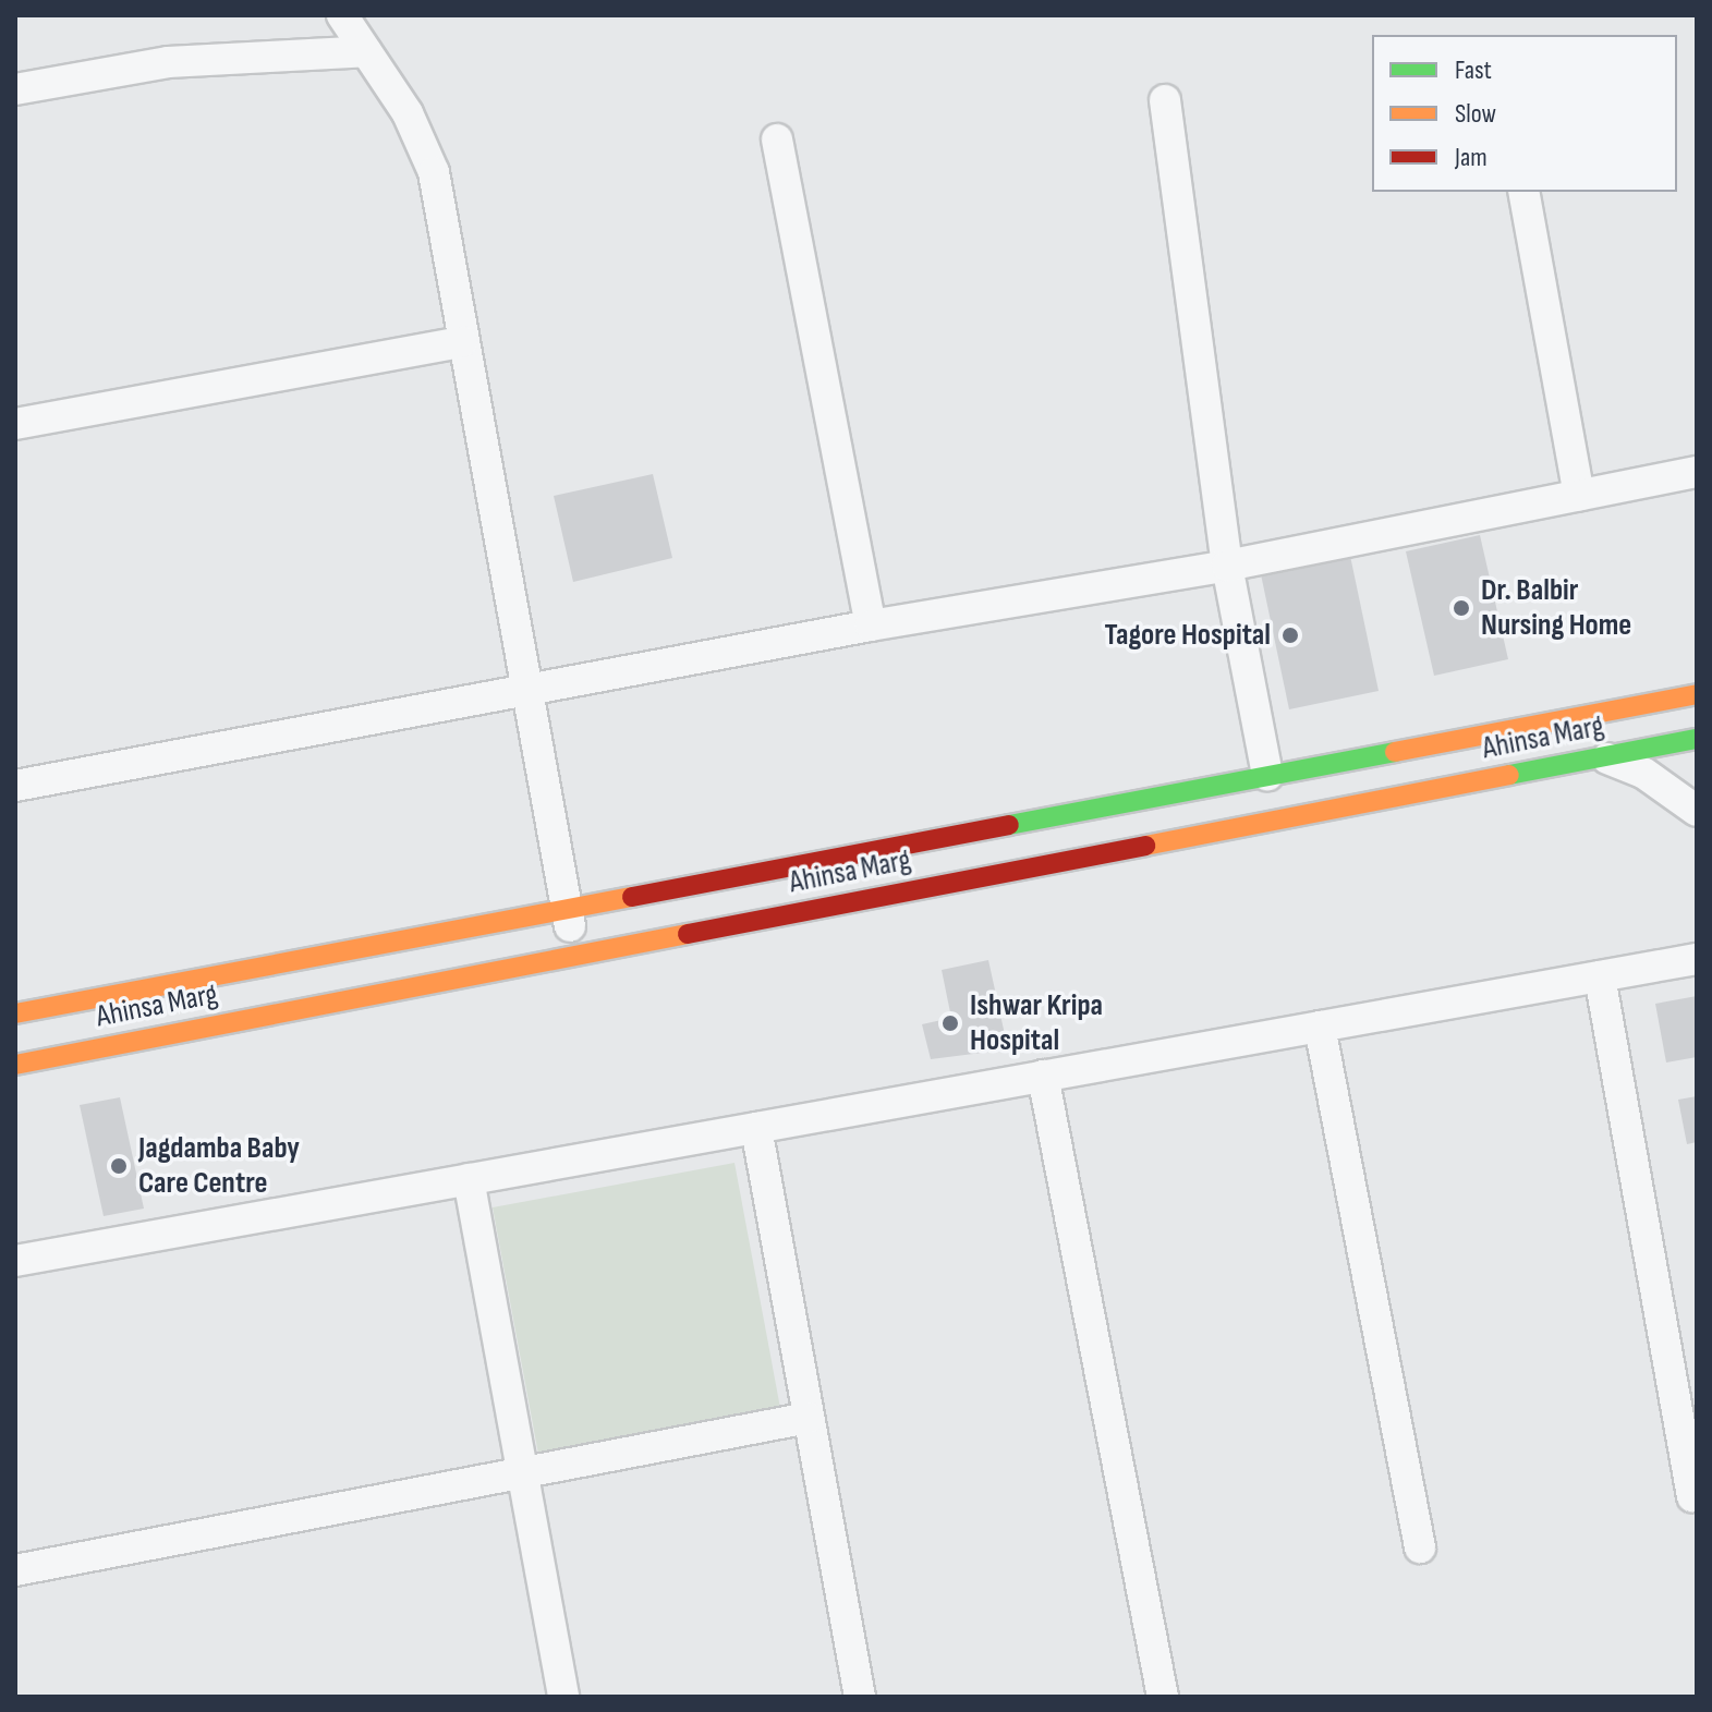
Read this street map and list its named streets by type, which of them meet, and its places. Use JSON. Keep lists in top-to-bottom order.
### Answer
{
  "streets": {
    "highway": ["Ahinsa Marg"]
  },
  "places": [
    "Dr. Balbir Nursing Home",
    "Tagore Hospital",
    "Ishwar Kripa Hospital",
    "Jagdamba Baby Care Centre"
  ],
  "legend": ["Fast", "Slow", "Jam"]
}
